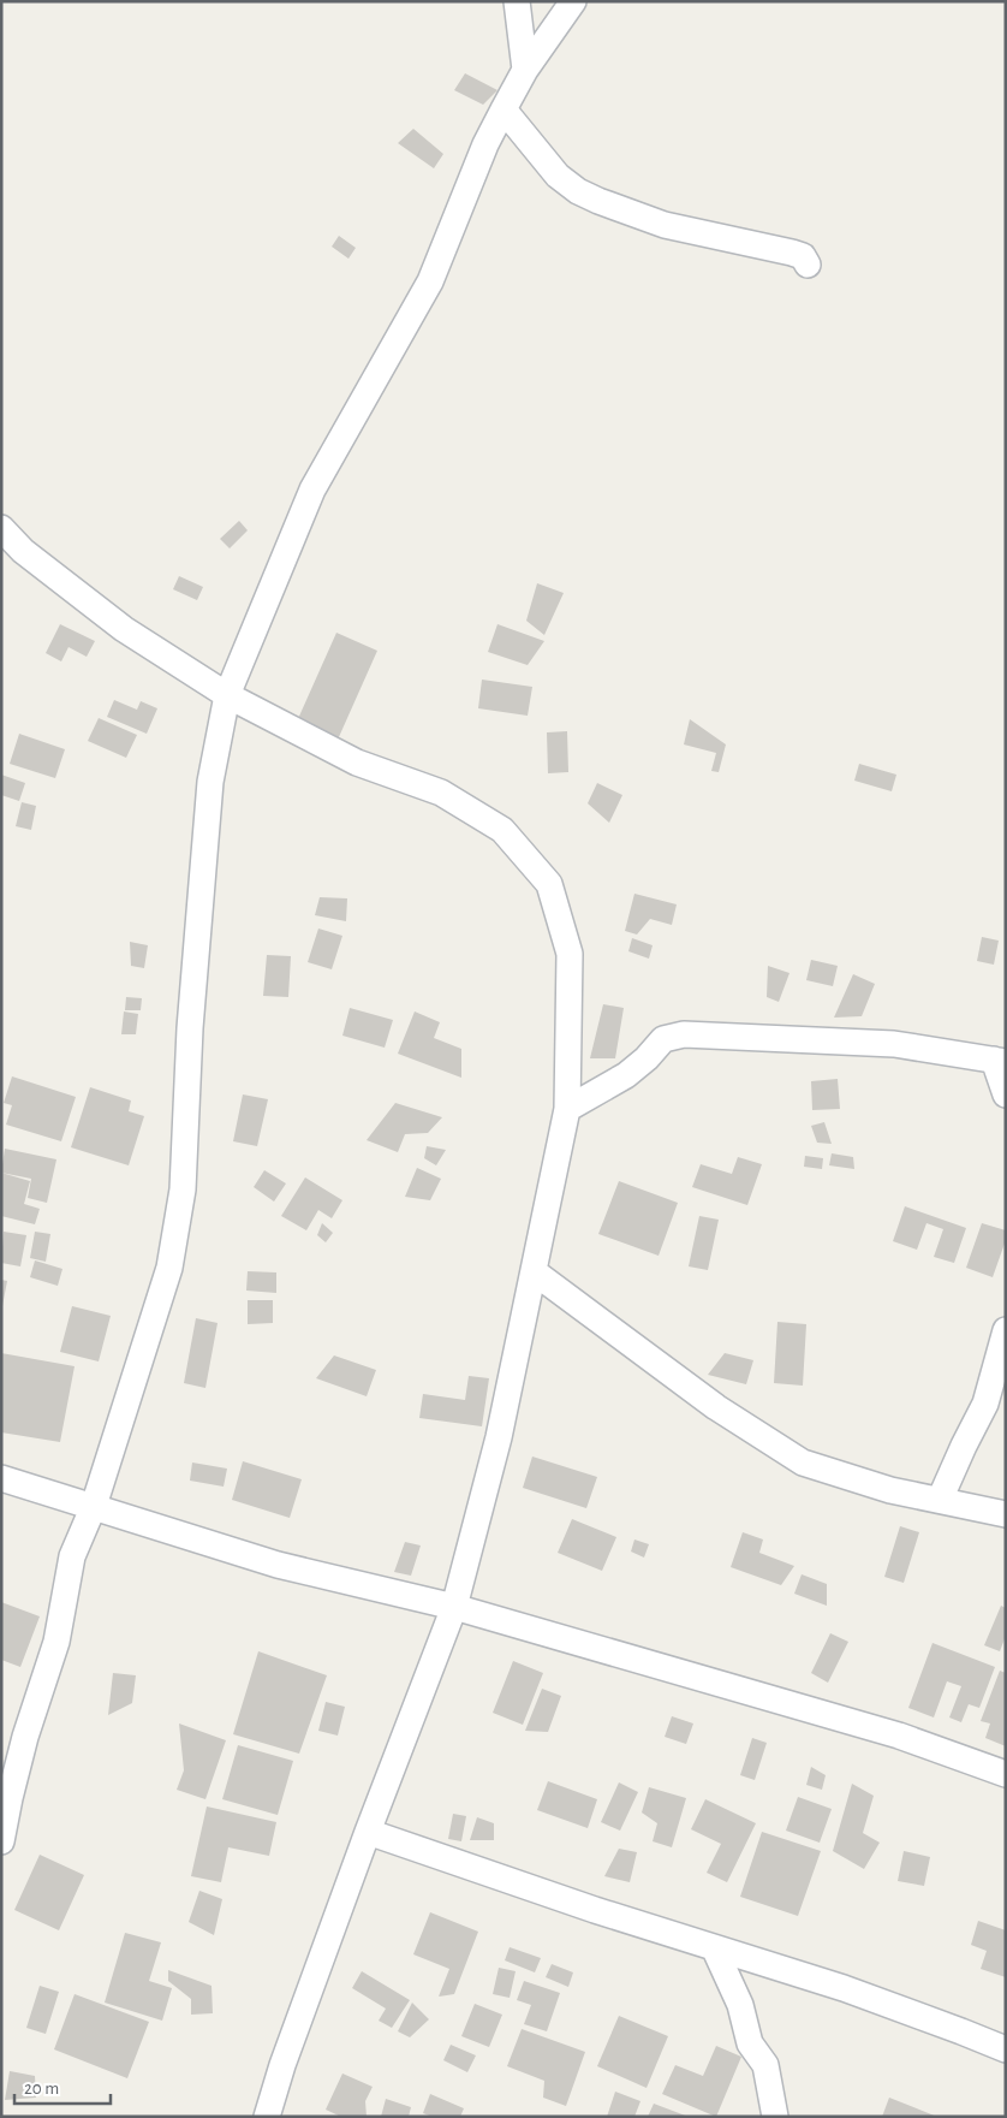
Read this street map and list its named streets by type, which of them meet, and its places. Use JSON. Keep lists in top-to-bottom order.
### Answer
{
  "scale_bar": "20 m"
}
